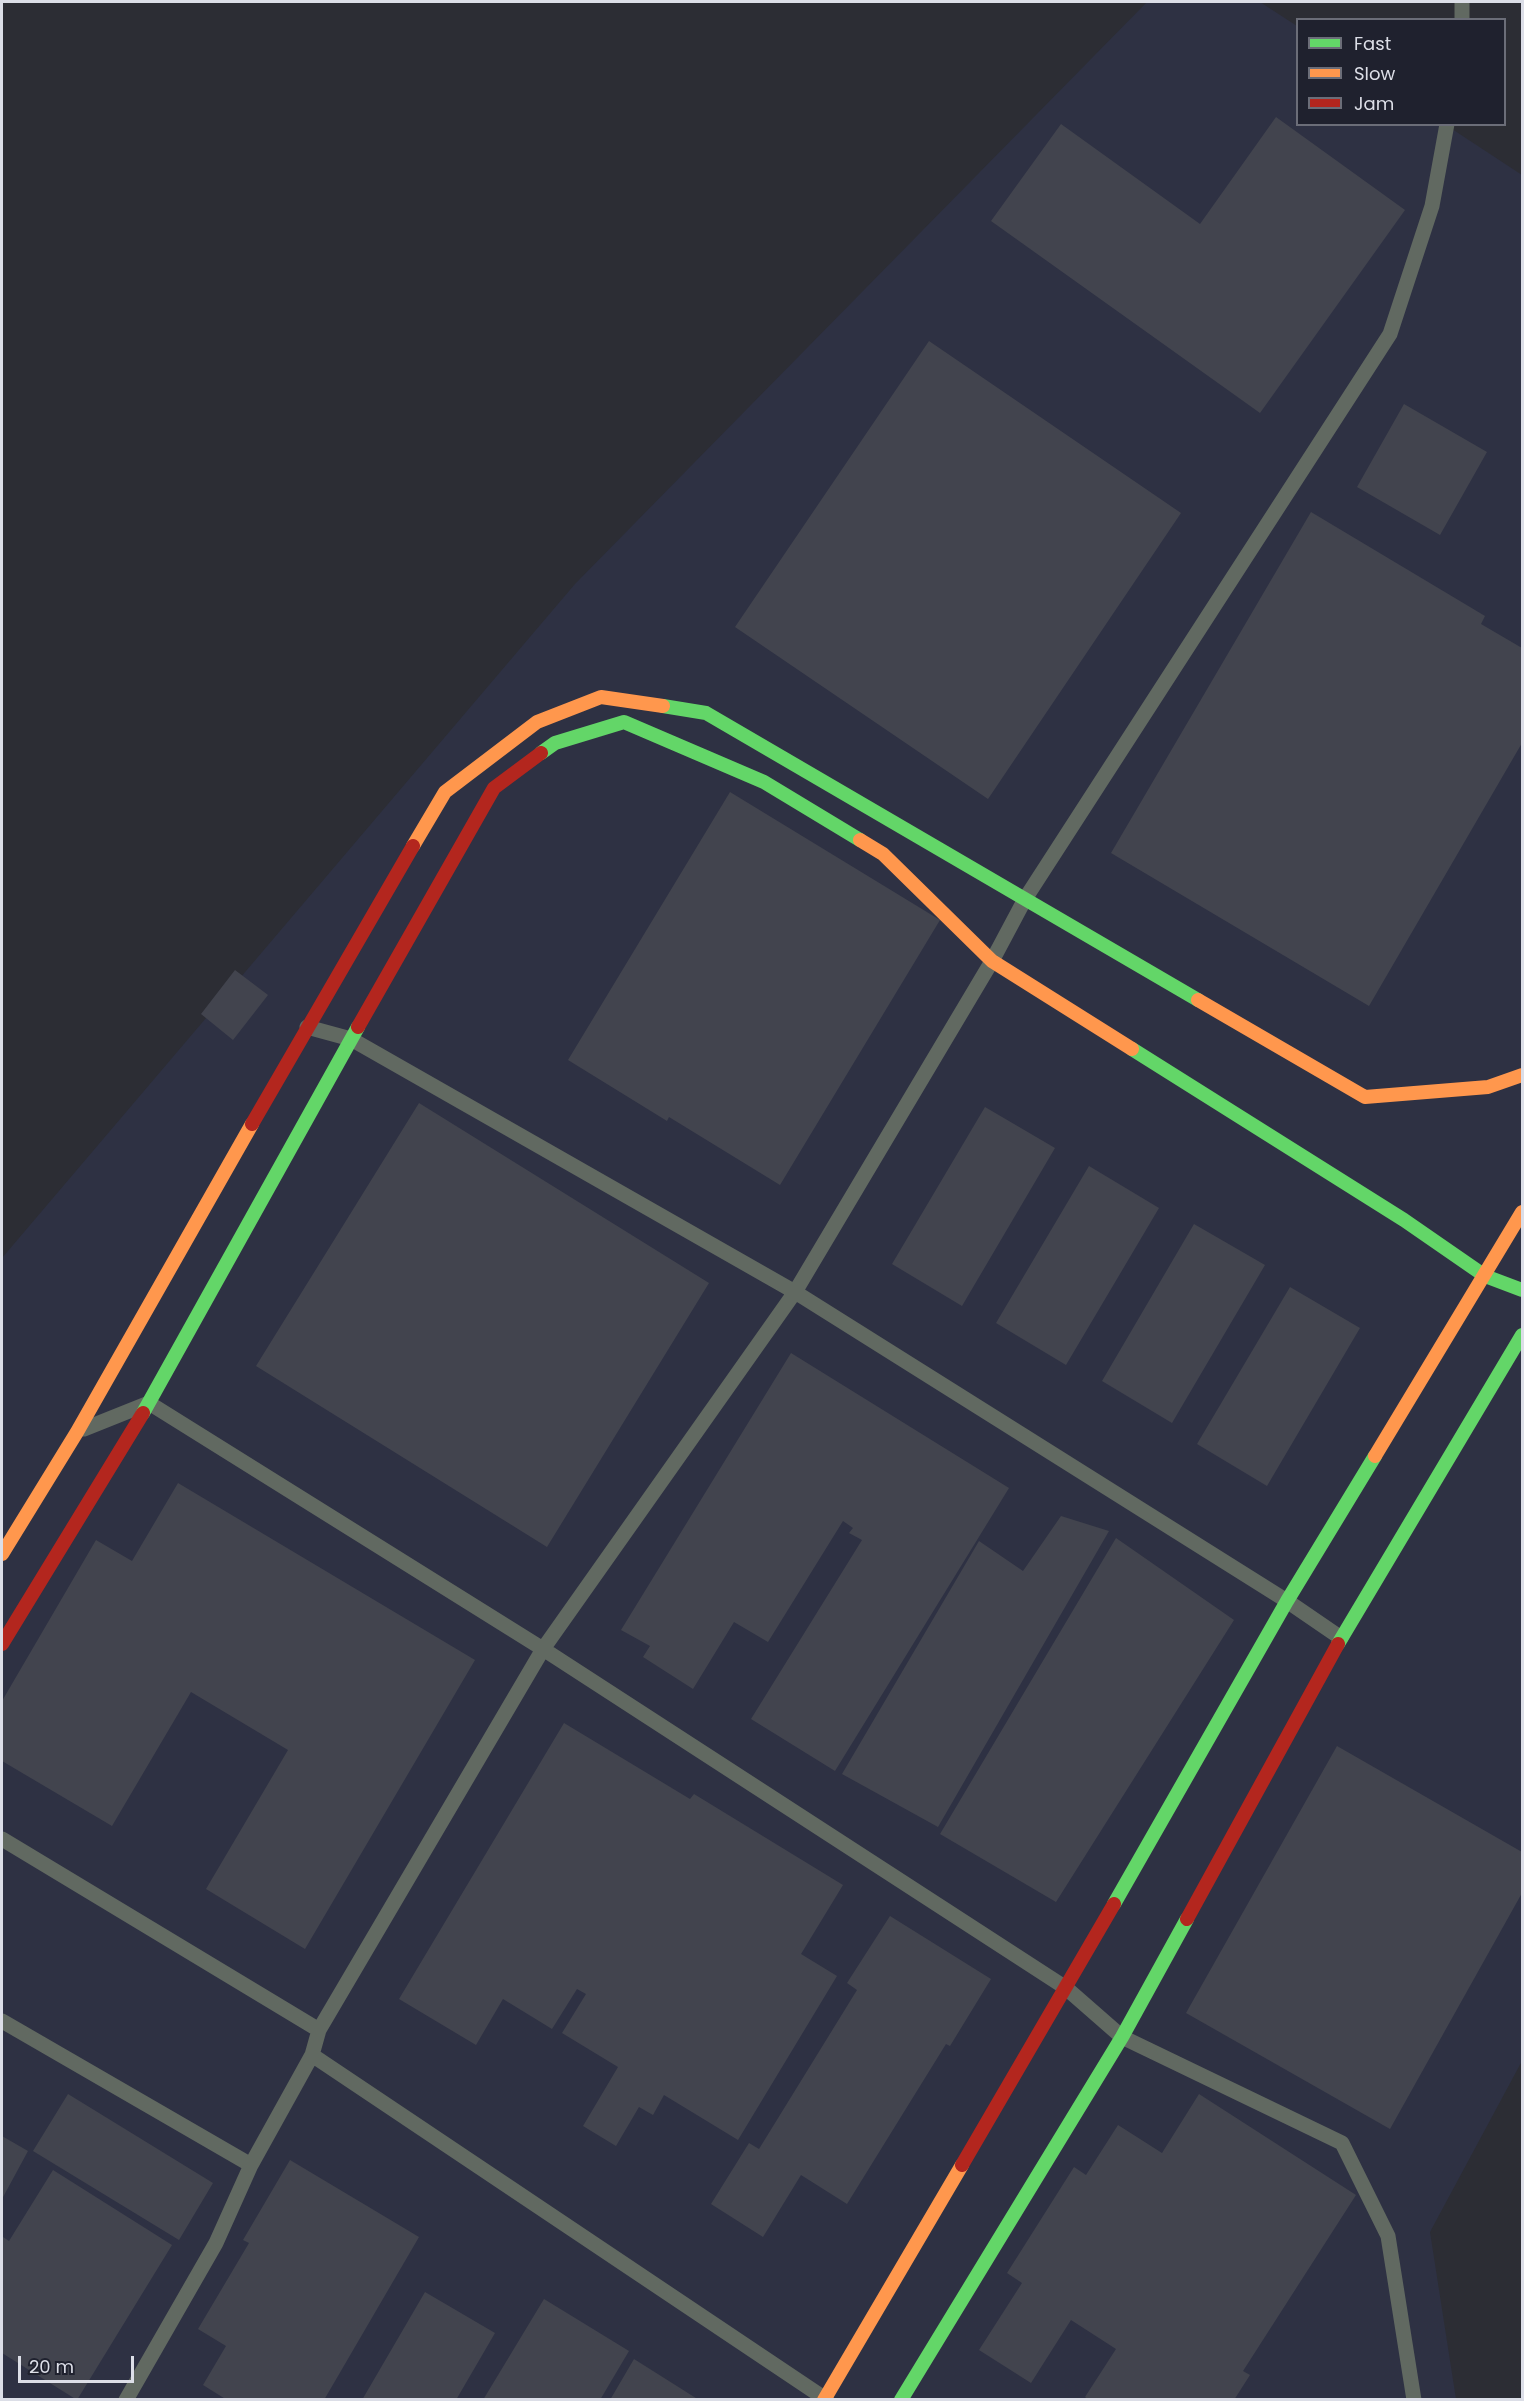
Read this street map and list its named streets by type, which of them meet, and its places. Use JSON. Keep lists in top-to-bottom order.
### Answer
{
  "legend": ["Fast", "Slow", "Jam"],
  "scale_bar": "20 m"
}
